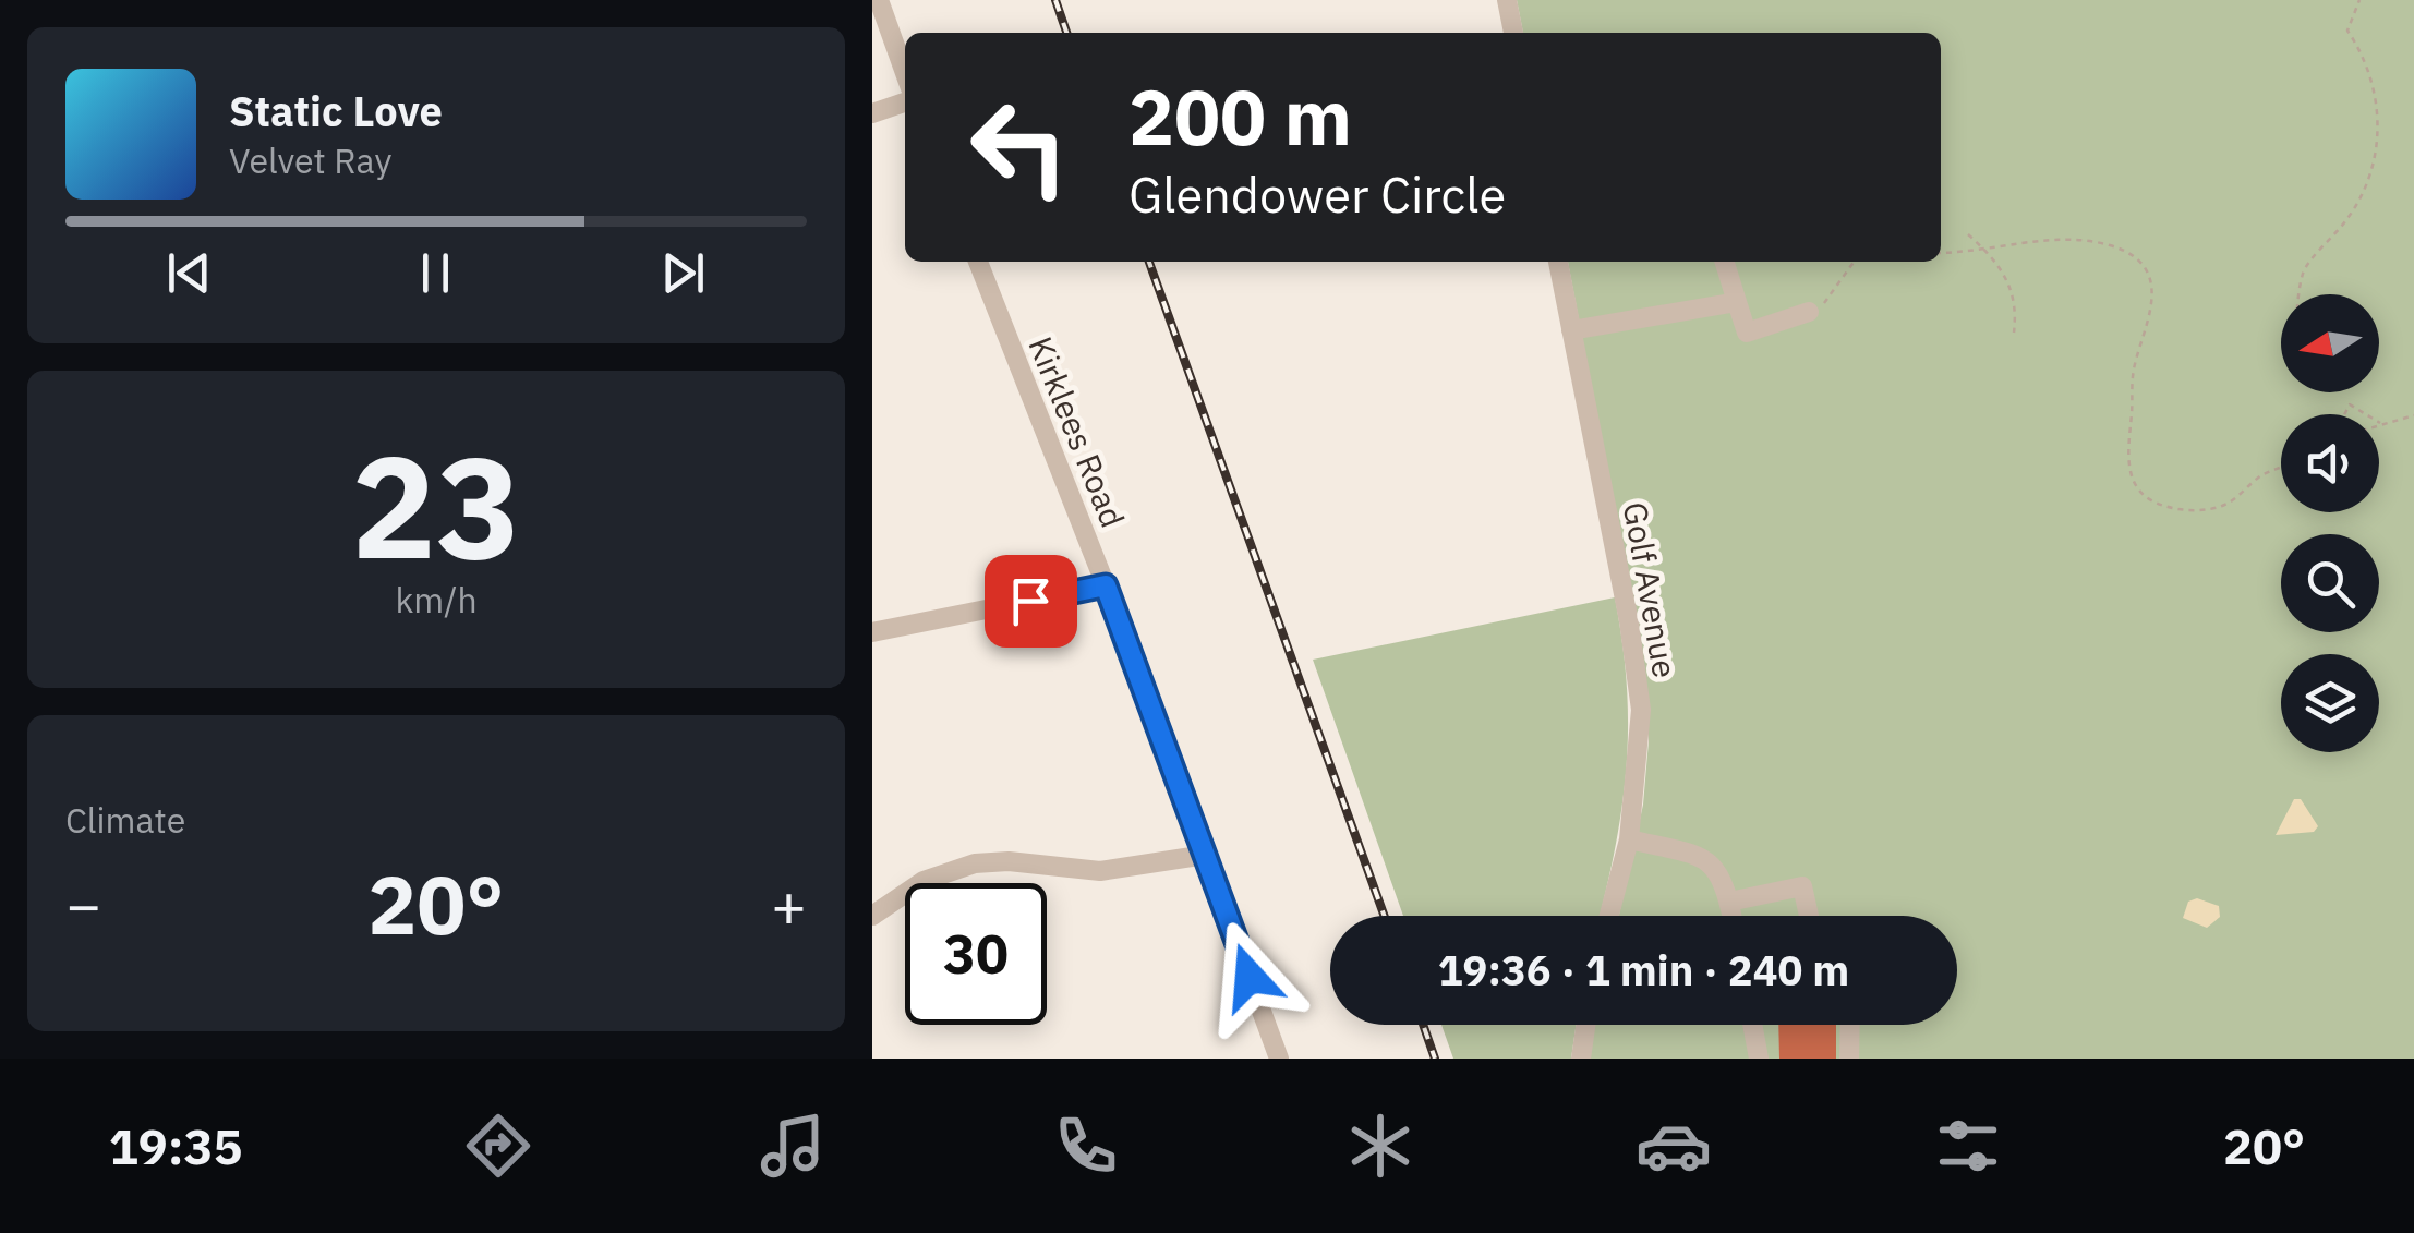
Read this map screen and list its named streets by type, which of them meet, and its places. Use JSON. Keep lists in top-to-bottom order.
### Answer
{
  "streets": {
    "street": ["Kirklees Road", "Golf Avenue"]
  },
  "north": "left",
  "page": {
    "turn": ["200 m", "Glendower Circle"],
    "song": ["Static Love", "Velvet Ray"],
    "tile": [
      ["23", "km/h"],
      "Climate"
    ],
    "heat": ["−", "20°", "+"],
    "limit": "30",
    "trip": "19:36 · 1 min · 240 m",
    "tabs": ["19:35", "20°"]
  }
}
